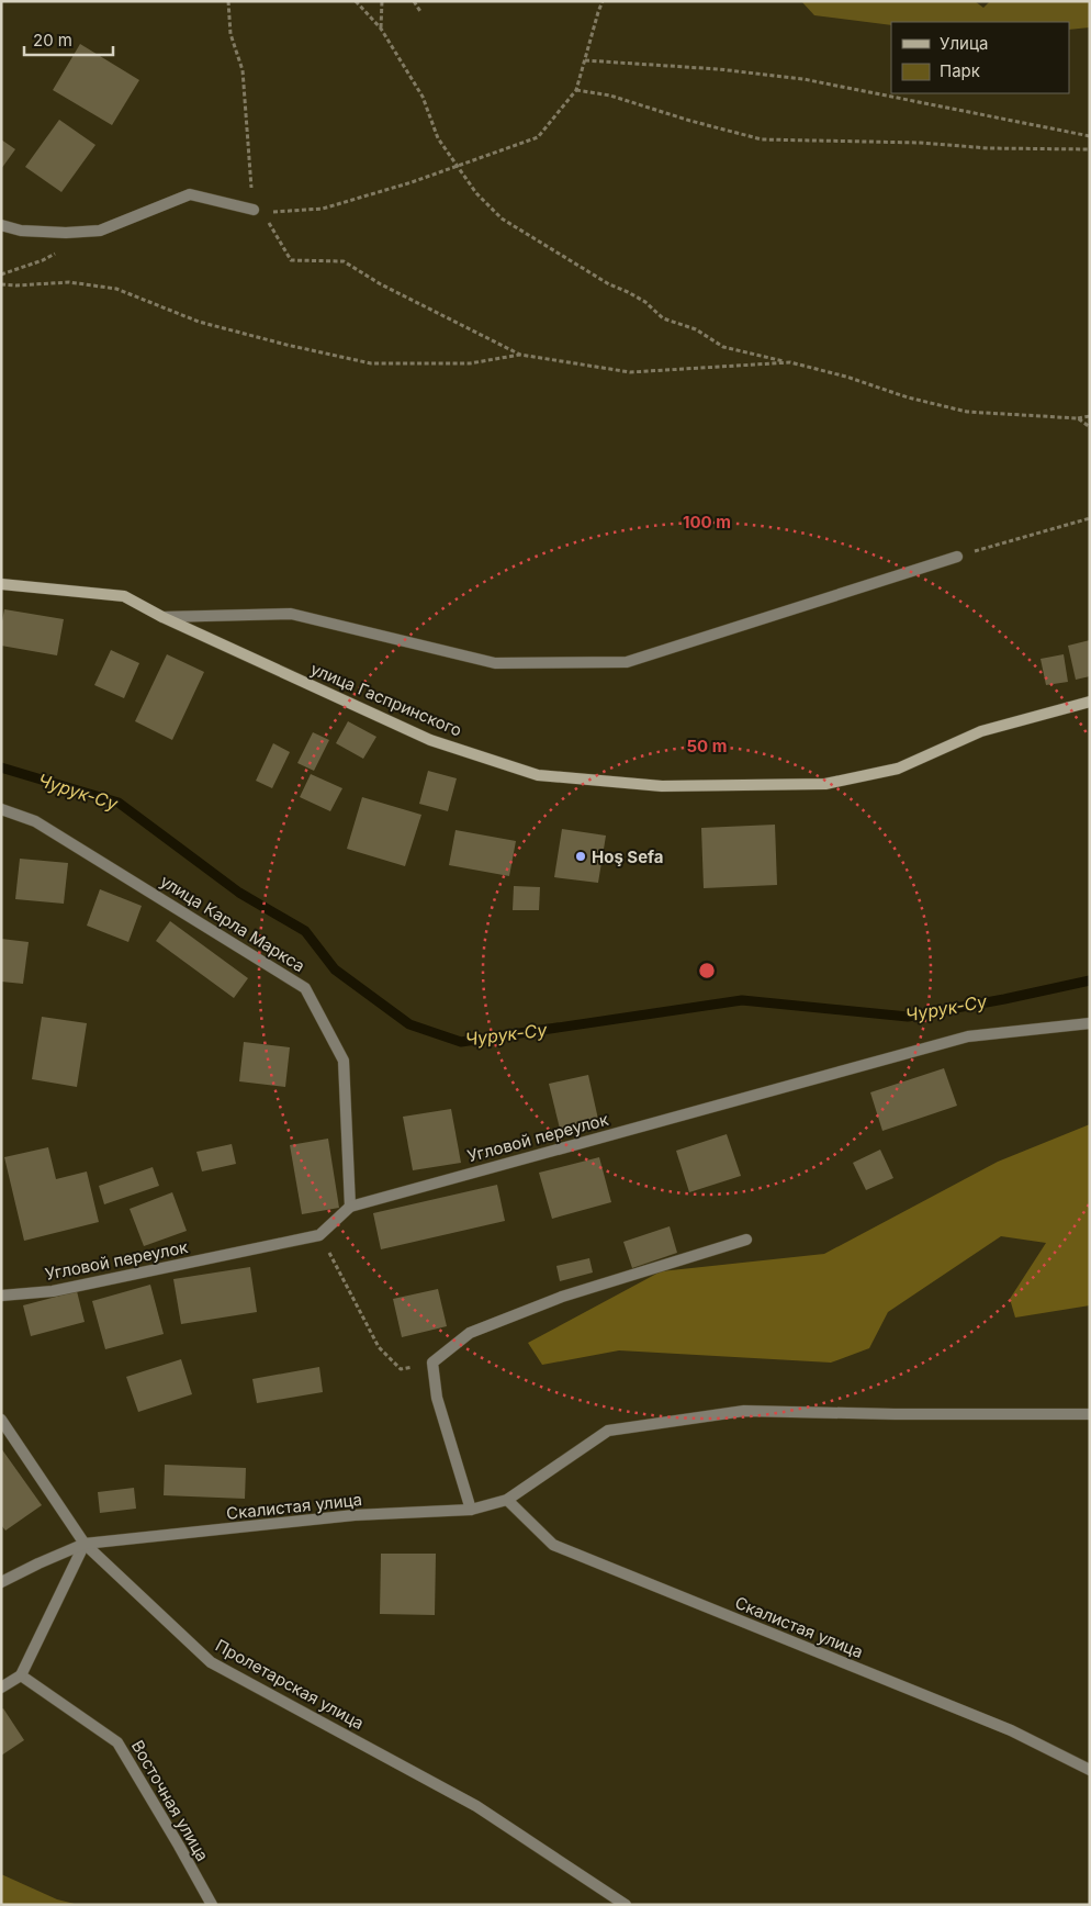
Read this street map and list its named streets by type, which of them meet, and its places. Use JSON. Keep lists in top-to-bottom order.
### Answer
{
  "streets": {
    "main road": ["улица Гаспринского"],
    "street": [
      "улица Карла Маркса",
      "Угловой переулок",
      "Скалистая улица",
      "Пролетарская улица",
      "Восточная улица"
    ]
  },
  "crossings": [
    ["улица Карла Маркса", "Угловой переулок"],
    ["Скалистая улица", "Пролетарская улица"]
  ],
  "water": ["Чурук-Су"],
  "places": ["Hoş Sefa"],
  "legend": ["Улица", "Парк"],
  "scale_bar": "20 m",
  "rings": ["100 m", "50 m"]
}
